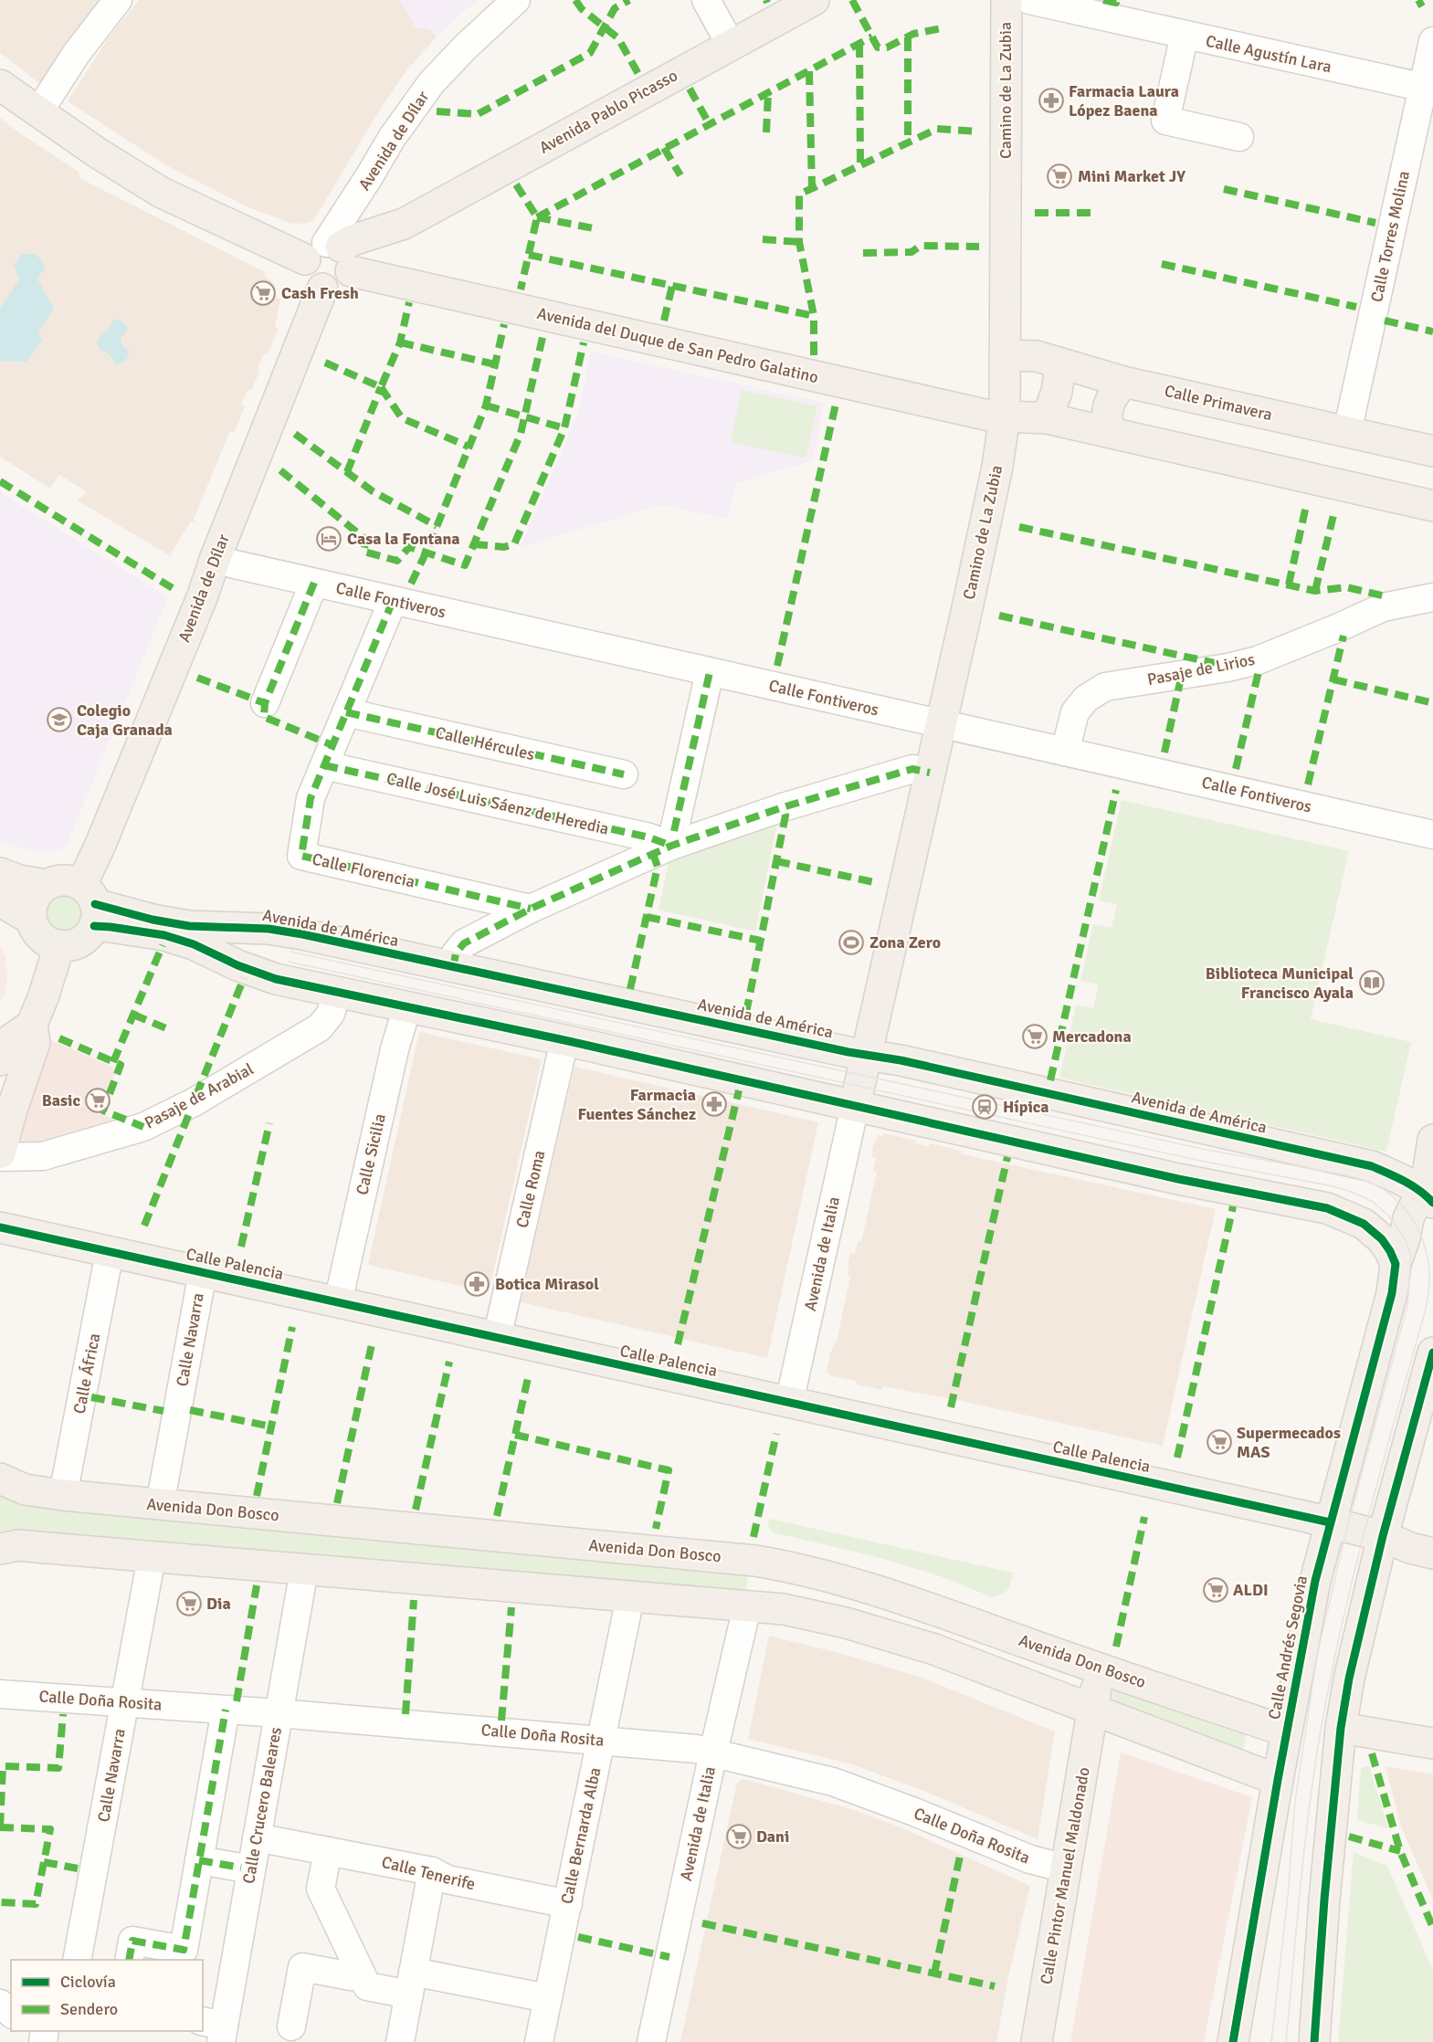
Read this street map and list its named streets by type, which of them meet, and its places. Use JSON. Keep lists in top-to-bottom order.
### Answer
{
  "streets": {
    "main road": [
      "Camino de La Zubia",
      "Avenida Pablo Picasso",
      "Avenida de Dílar",
      "Avenida del Duque de San Pedro Galatino",
      "Calle Primavera",
      "Avenida de América",
      "Calle Palencia",
      "Avenida Don Bosco",
      "Calle Andrés Segovia",
      "Calle Pintor Manuel Maldonado"
    ],
    "street": [
      "Calle Agustín Lara",
      "Calle Torres Molina",
      "Calle Fontiveros",
      "Pasaje de Lirios",
      "Calle Hércules",
      "Calle José Luis Sáenz de Heredia",
      "Calle Florencia",
      "Pasaje de Arabial",
      "Calle Sicilia",
      "Calle Roma",
      "Avenida de Italia",
      "Calle Navarra",
      "Calle África",
      "Calle Doña Rosita",
      "Calle Crucero Baleares",
      "Calle Bernarda Alba",
      "Calle Tenerife"
    ]
  },
  "crossings": [
    ["Calle Agustín Lara", "Calle Torres Molina"],
    ["Camino de La Zubia", "Avenida del Duque de San Pedro Galatino"],
    ["Camino de La Zubia", "Calle Primavera"],
    ["Camino de La Zubia", "Calle Fontiveros"],
    ["Camino de La Zubia", "Avenida de América"],
    ["Camino de La Zubia", "Avenida de Italia"],
    ["Avenida Pablo Picasso", "Avenida de Dílar"],
    ["Avenida Pablo Picasso", "Avenida del Duque de San Pedro Galatino"],
    ["Avenida de Dílar", "Avenida del Duque de San Pedro Galatino"],
    ["Avenida de Dílar", "Calle Fontiveros"],
    ["Avenida de Dílar", "Avenida de América"],
    ["Calle Torres Molina", "Calle Primavera"],
    ["Calle Fontiveros", "Pasaje de Lirios"],
    ["Calle Fontiveros", "Calle Florencia"],
    ["Calle Hércules", "Calle Florencia"],
    ["Calle José Luis Sáenz de Heredia", "Calle Florencia"],
    ["Avenida de América", "Calle Andrés Segovia"],
    ["Calle Sicilia", "Calle Palencia"],
    ["Calle Roma", "Calle Palencia"],
    ["Avenida de Italia", "Calle Palencia"],
    ["Avenida de Italia", "Calle Doña Rosita"],
    ["Calle Palencia", "Calle Navarra"],
    ["Calle Palencia", "Calle África"],
    ["Calle Palencia", "Calle Andrés Segovia"],
    ["Calle Navarra", "Avenida Don Bosco"],
    ["Calle Navarra", "Calle Doña Rosita"],
    ["Calle África", "Avenida Don Bosco"],
    ["Avenida Don Bosco", "Calle Andrés Segovia"],
    ["Avenida Don Bosco", "Calle Pintor Manuel Maldonado"],
    ["Calle Doña Rosita", "Calle Crucero Baleares"],
    ["Calle Doña Rosita", "Calle Bernarda Alba"],
    ["Calle Doña Rosita", "Calle Pintor Manuel Maldonado"],
    ["Calle Crucero Baleares", "Calle Tenerife"],
    ["Calle Bernarda Alba", "Calle Tenerife"]
  ],
  "places": {
    "pharmacy": ["Farmacia Laura López Baena", "Farmacia Fuentes Sánchez", "Botica Mirasol"],
    "supermarket": [
      "Mini Market JY",
      "Cash Fresh",
      "Mercadona",
      "Basic",
      "Supermecados MAS",
      "ALDI",
      "Dia",
      "Dani"
    ],
    "hotel": ["Casa la Fontana"],
    "school or university": ["Colegio Caja Granada"],
    "sports": ["Zona Zero"],
    "library": ["Biblioteca Municipal Francisco Ayala"],
    "station": ["Hípica"]
  },
  "legend": ["Ciclovía", "Sendero"]
}
